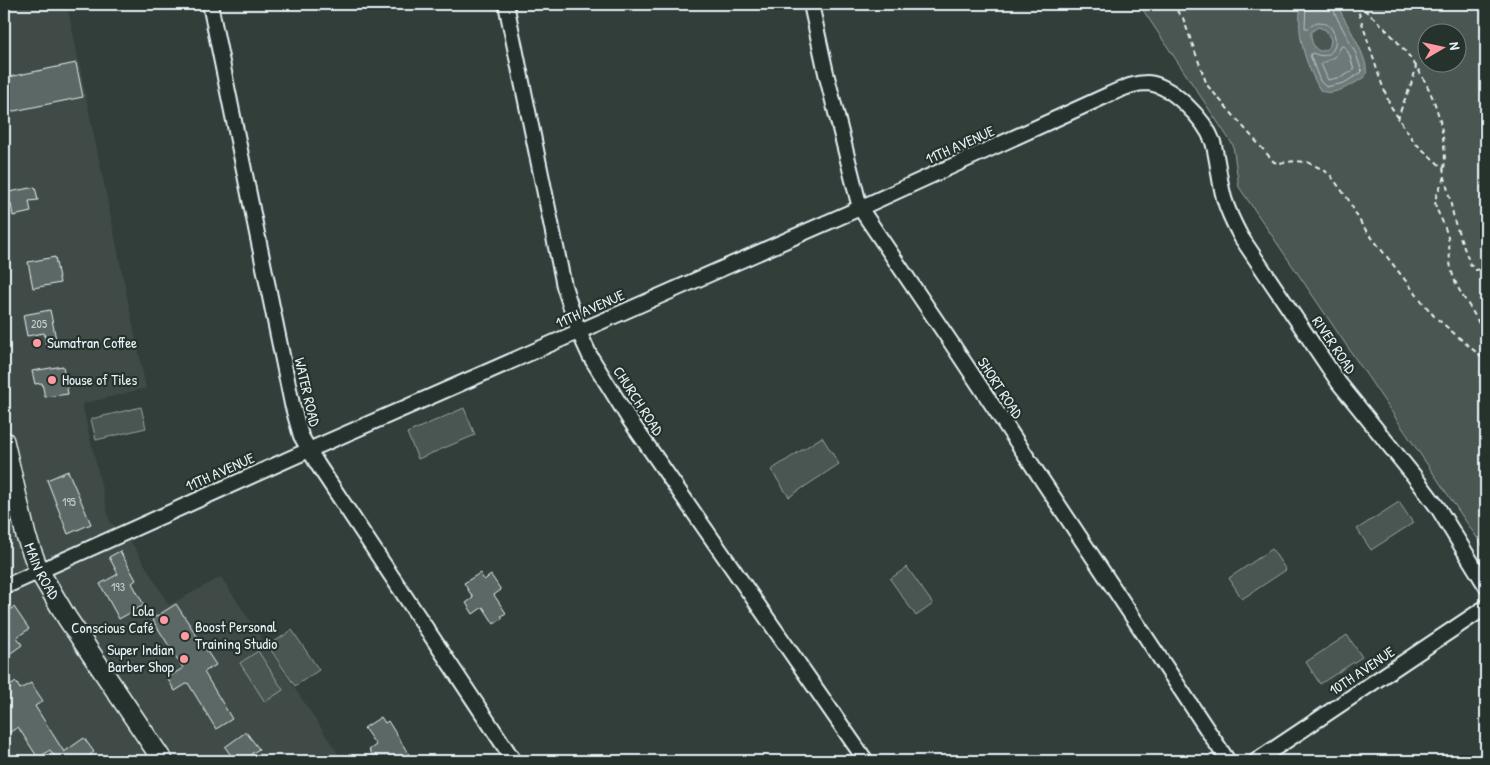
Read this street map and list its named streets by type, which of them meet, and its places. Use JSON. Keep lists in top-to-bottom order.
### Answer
{
  "streets": {
    "main road": ["MAIN ROAD"],
    "street": [
      "11TH AVENUE",
      "RIVER ROAD",
      "SHORT ROAD",
      "WATER ROAD",
      "CHURCH ROAD",
      "10TH AVENUE"
    ]
  },
  "crossings": [
    ["11TH AVENUE", "RIVER ROAD"],
    ["11TH AVENUE", "SHORT ROAD"],
    ["11TH AVENUE", "WATER ROAD"],
    ["11TH AVENUE", "CHURCH ROAD"],
    ["11TH AVENUE", "MAIN ROAD"]
  ],
  "places": [
    "Sumatran Coffee",
    "House of Tiles",
    "Lola Conscious Café",
    "Boost Personal Training Studio",
    "Super Indian Barber Shop"
  ],
  "house_numbers": ["205", "195", "193"],
  "north": "right"
}
